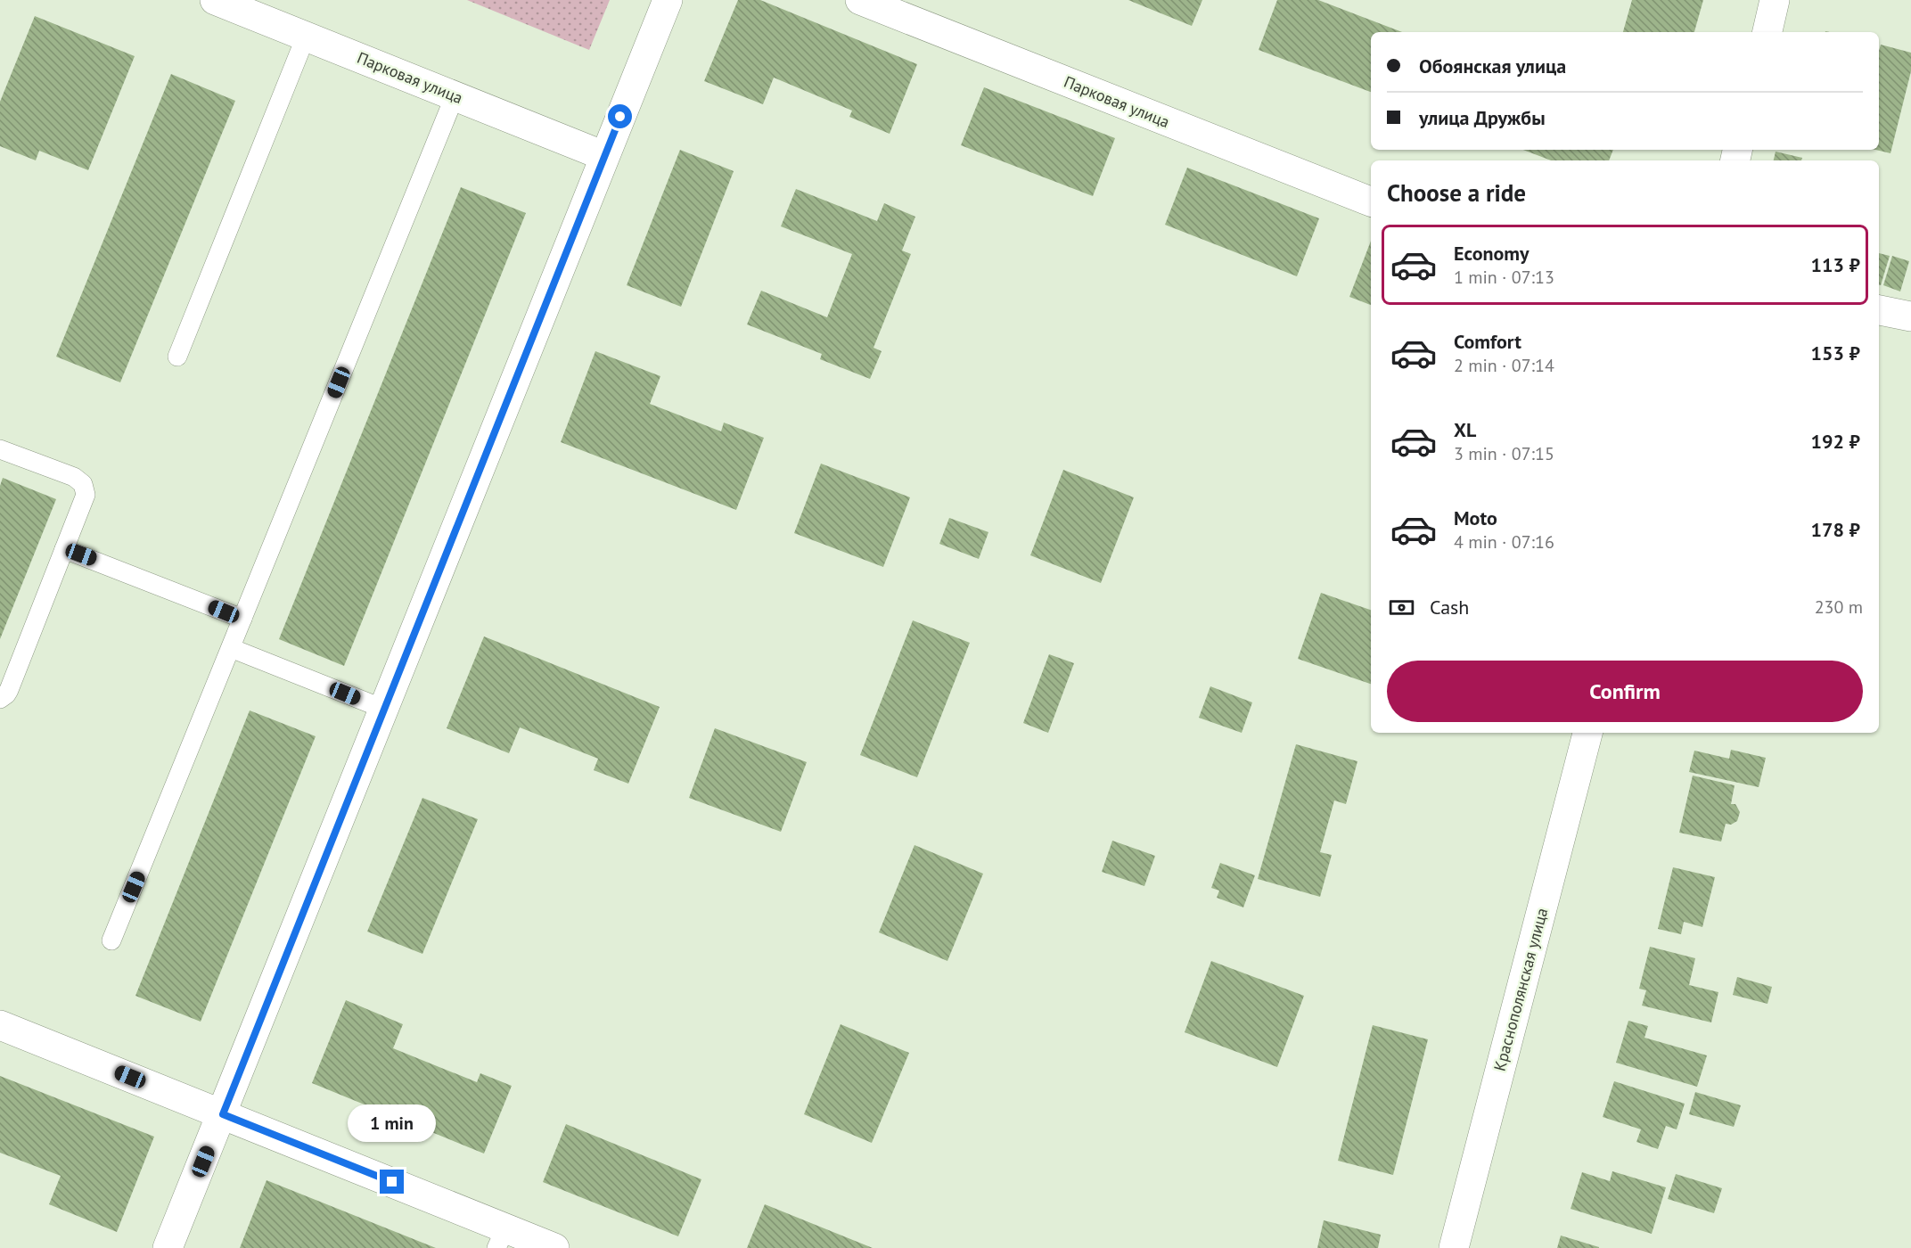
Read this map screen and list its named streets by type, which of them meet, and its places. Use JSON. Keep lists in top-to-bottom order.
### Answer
{
  "streets": {
    "street": ["Парковая улица", "Краснополянская улица"]
  },
  "page": {
    "banner": ["Обоянская улица", "улица Дружбы"],
    "heading": "Choose a ride",
    "list": [
      {
        "name": "Economy",
        "note": "1 min · 07:13",
        "value": "113 ₽"
      },
      {
        "name": "Comfort",
        "note": "2 min · 07:14",
        "value": "153 ₽"
      },
      {
        "name": "XL",
        "note": "3 min · 07:15",
        "value": "192 ₽"
      },
      {
        "name": "Moto",
        "note": "4 min · 07:16",
        "value": "178 ₽"
      }
    ],
    "pay": ["Cash", "230 m"],
    "buttons": "Confirm",
    "bubble": "1 min"
  }
}
